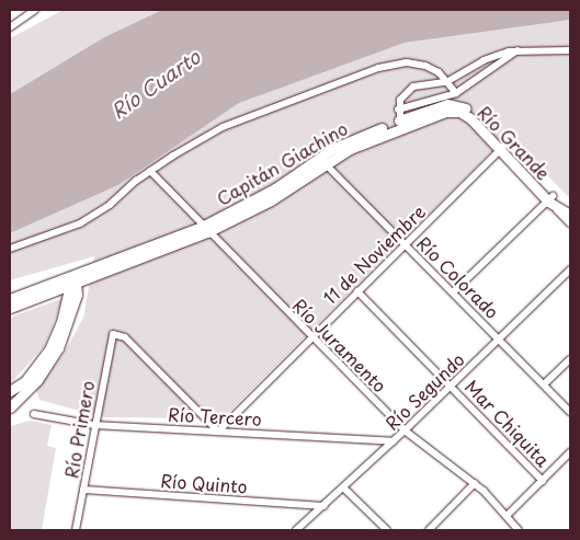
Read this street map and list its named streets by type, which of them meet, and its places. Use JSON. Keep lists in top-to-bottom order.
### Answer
{
  "streets": {
    "main road": ["Río Grande", "Capitán Giachino"],
    "street": [
      "11 de Noviembre",
      "Río Colorado",
      "Río Juramento",
      "Río Segundo",
      "Río Tercero",
      "Mar Chiquita",
      "Río Primero",
      "Río Quinto"
    ]
  },
  "crossings": [
    ["Río Grande", "Capitán Giachino"],
    ["Río Grande", "11 de Noviembre"],
    ["Capitán Giachino", "11 de Noviembre"],
    ["Capitán Giachino", "Río Colorado"],
    ["Capitán Giachino", "Río Juramento"],
    ["11 de Noviembre", "Río Colorado"],
    ["11 de Noviembre", "Río Juramento"],
    ["11 de Noviembre", "Río Tercero"],
    ["11 de Noviembre", "Mar Chiquita"],
    ["11 de Noviembre", "Río Primero"],
    ["Río Colorado", "Río Segundo"],
    ["Río Juramento", "Río Segundo"],
    ["Río Segundo", "Río Tercero"],
    ["Río Segundo", "Mar Chiquita"],
    ["Río Segundo", "Río Quinto"],
    ["Río Tercero", "Río Primero"],
    ["Río Primero", "Río Quinto"]
  ],
  "water": ["Río Cuarto"]
}
